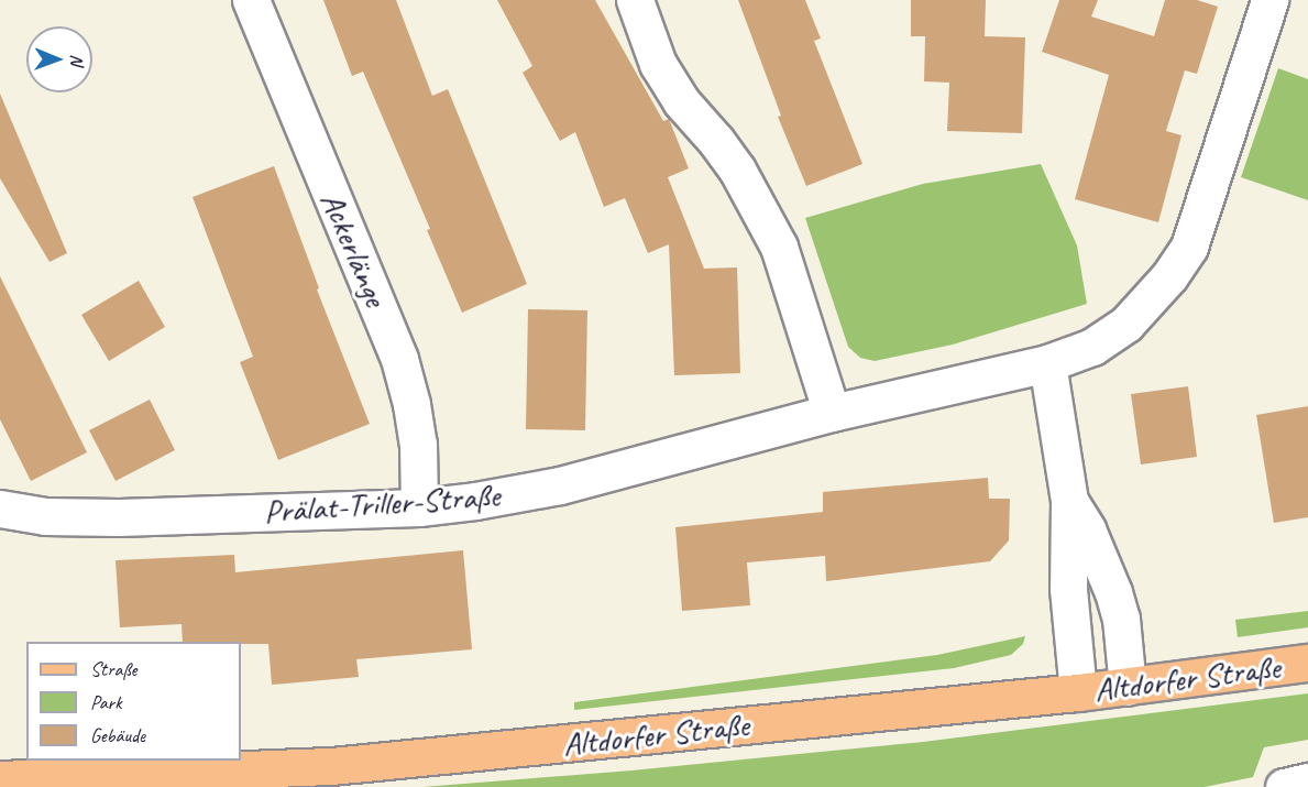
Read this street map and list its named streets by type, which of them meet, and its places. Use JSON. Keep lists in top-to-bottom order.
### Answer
{
  "streets": {
    "main road": ["Altdorfer Straße"],
    "street": ["Ackerlänge", "Prälat-Triller-Straße"]
  },
  "crossings": [
    ["Ackerlänge", "Prälat-Triller-Straße"]
  ],
  "legend": ["Straße", "Park", "Gebäude"],
  "north": "right"
}
